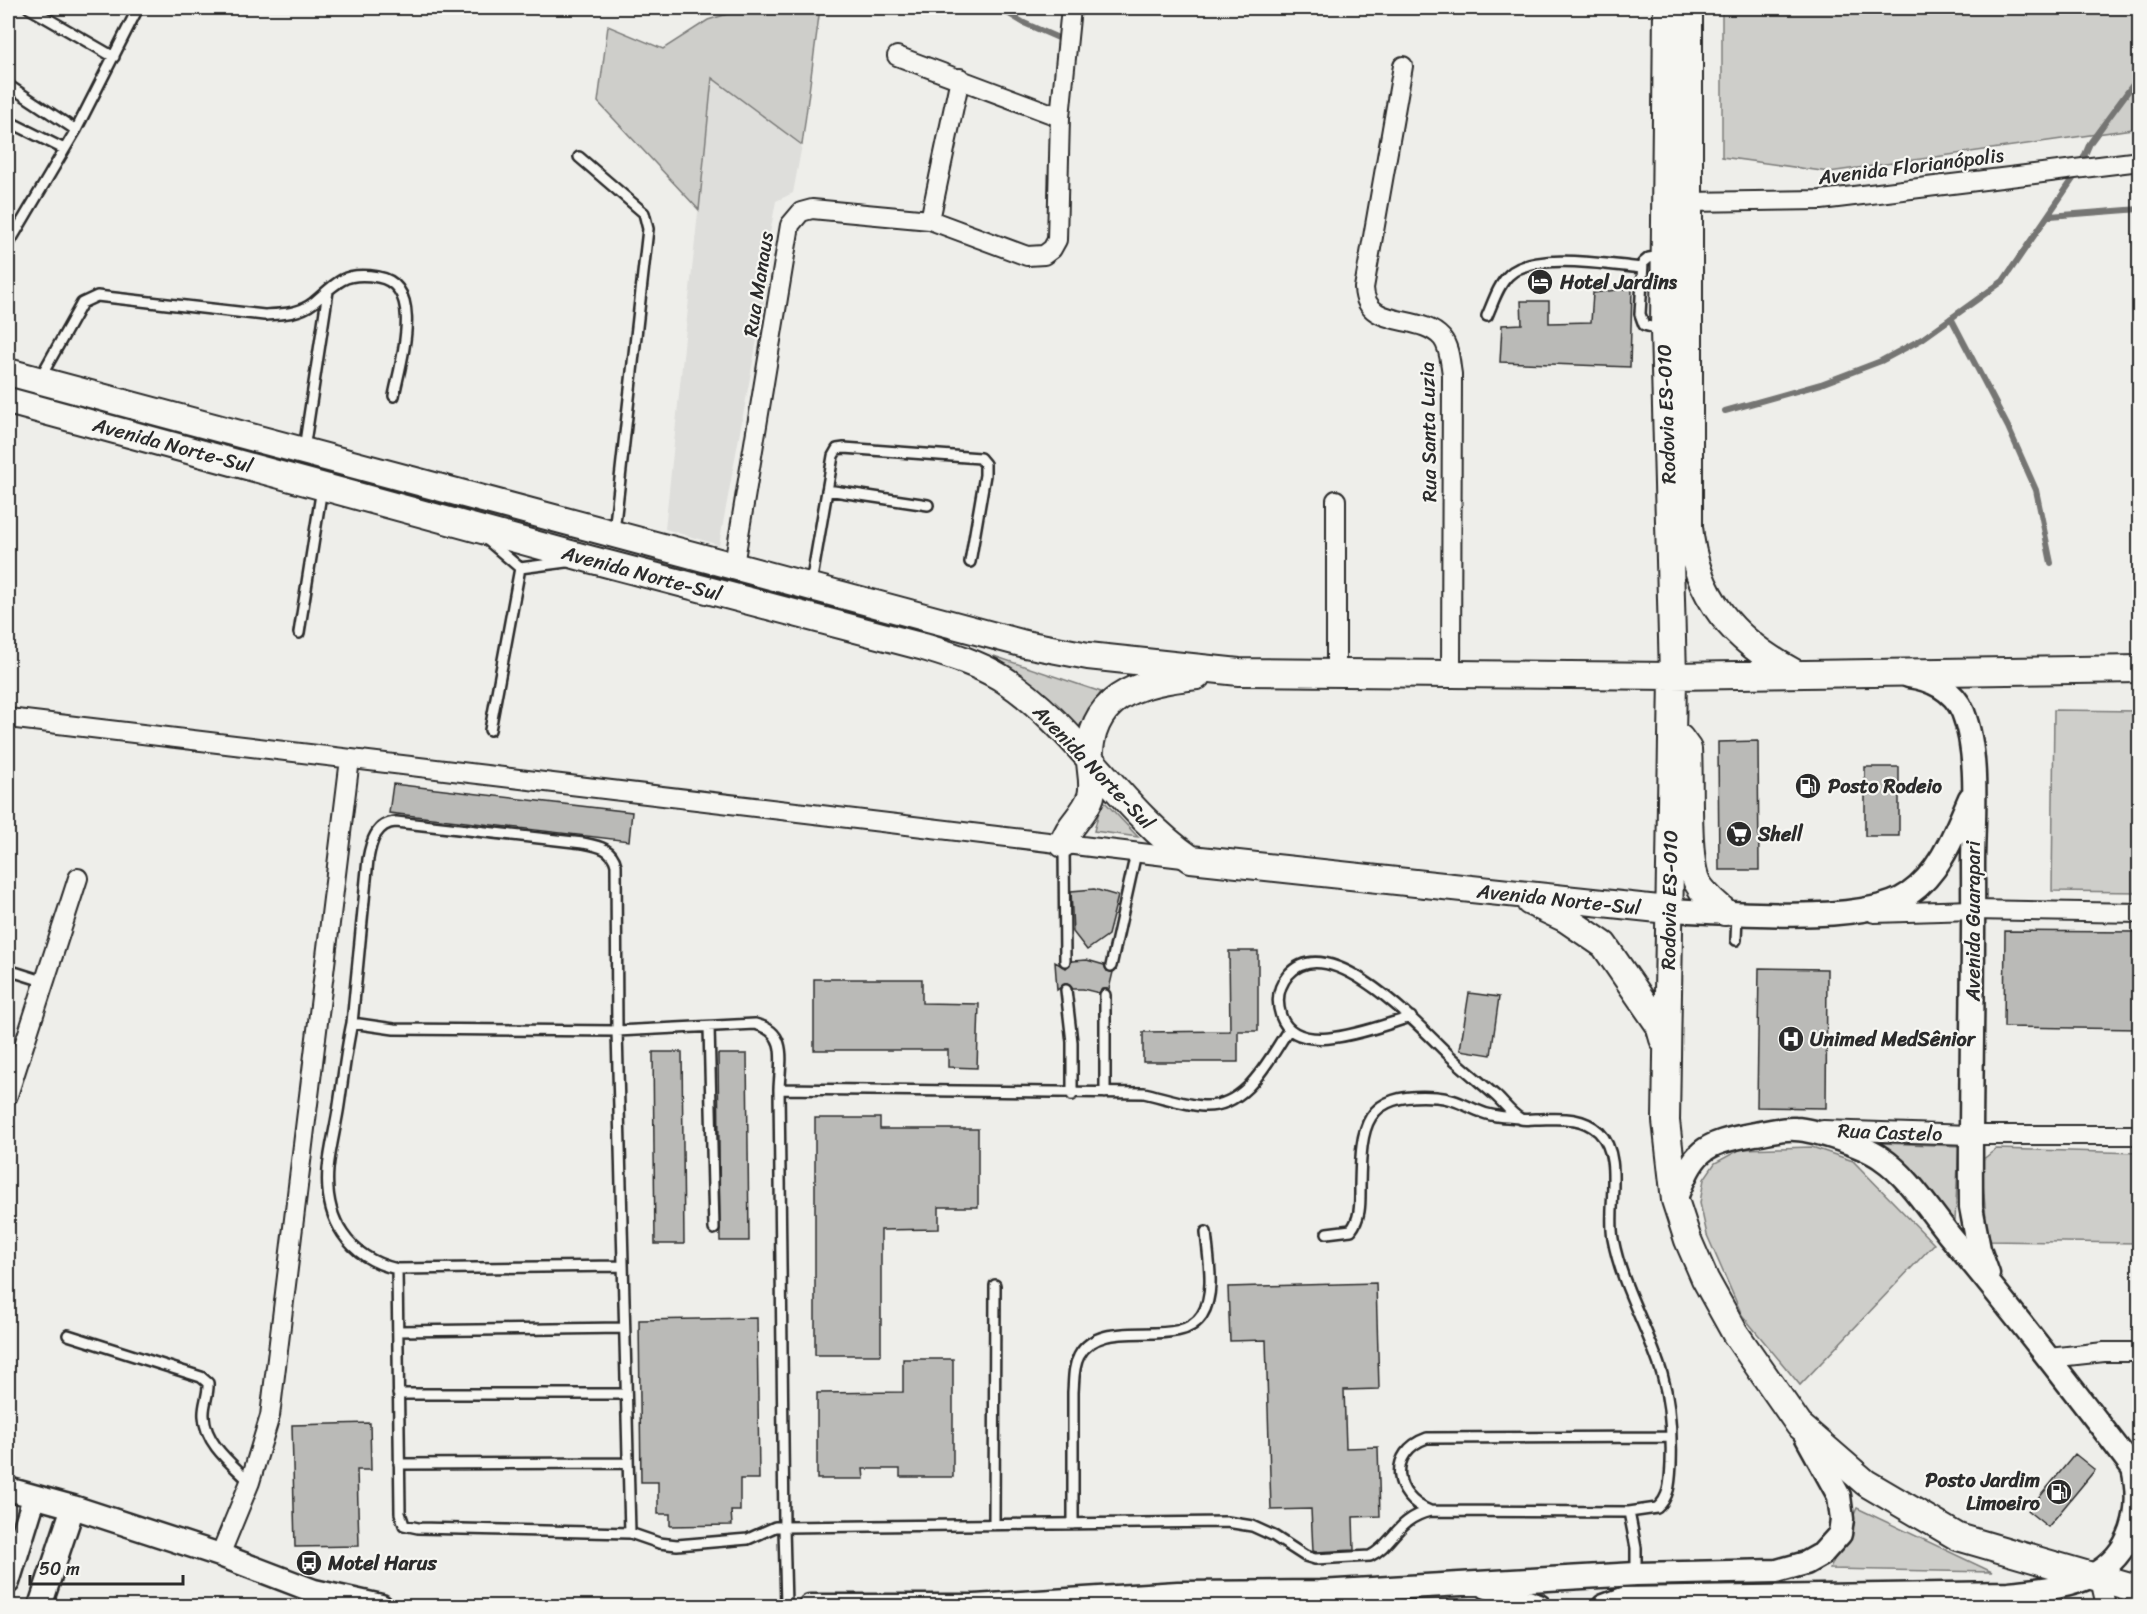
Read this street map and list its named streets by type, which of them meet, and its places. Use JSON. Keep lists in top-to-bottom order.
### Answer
{
  "streets": {
    "main road": ["Rodovia ES-010", "Avenida Norte-Sul"],
    "street": [
      "Avenida Florianópolis",
      "Rua Manaus",
      "Rua Santa Luzia",
      "Avenida Guarapari",
      "Rua Castelo"
    ]
  },
  "crossings": [
    ["Avenida Florianópolis", "Rodovia ES-010"],
    ["Rua Manaus", "Avenida Norte-Sul"],
    ["Rodovia ES-010", "Avenida Norte-Sul"],
    ["Rodovia ES-010", "Avenida Guarapari"],
    ["Rodovia ES-010", "Rua Castelo"],
    ["Rua Santa Luzia", "Avenida Norte-Sul"],
    ["Avenida Norte-Sul", "Avenida Guarapari"],
    ["Avenida Guarapari", "Rua Castelo"]
  ],
  "places": {
    "hotel": ["Hotel Jardins"],
    "fuel station": ["Posto Rodeio", "Posto Jardim Limoeiro"],
    "supermarket": ["Shell"],
    "hospital": ["Unimed MedSênior"],
    "bus stop": ["Motel Harus"]
  },
  "scale_bar": "50 m"
}
